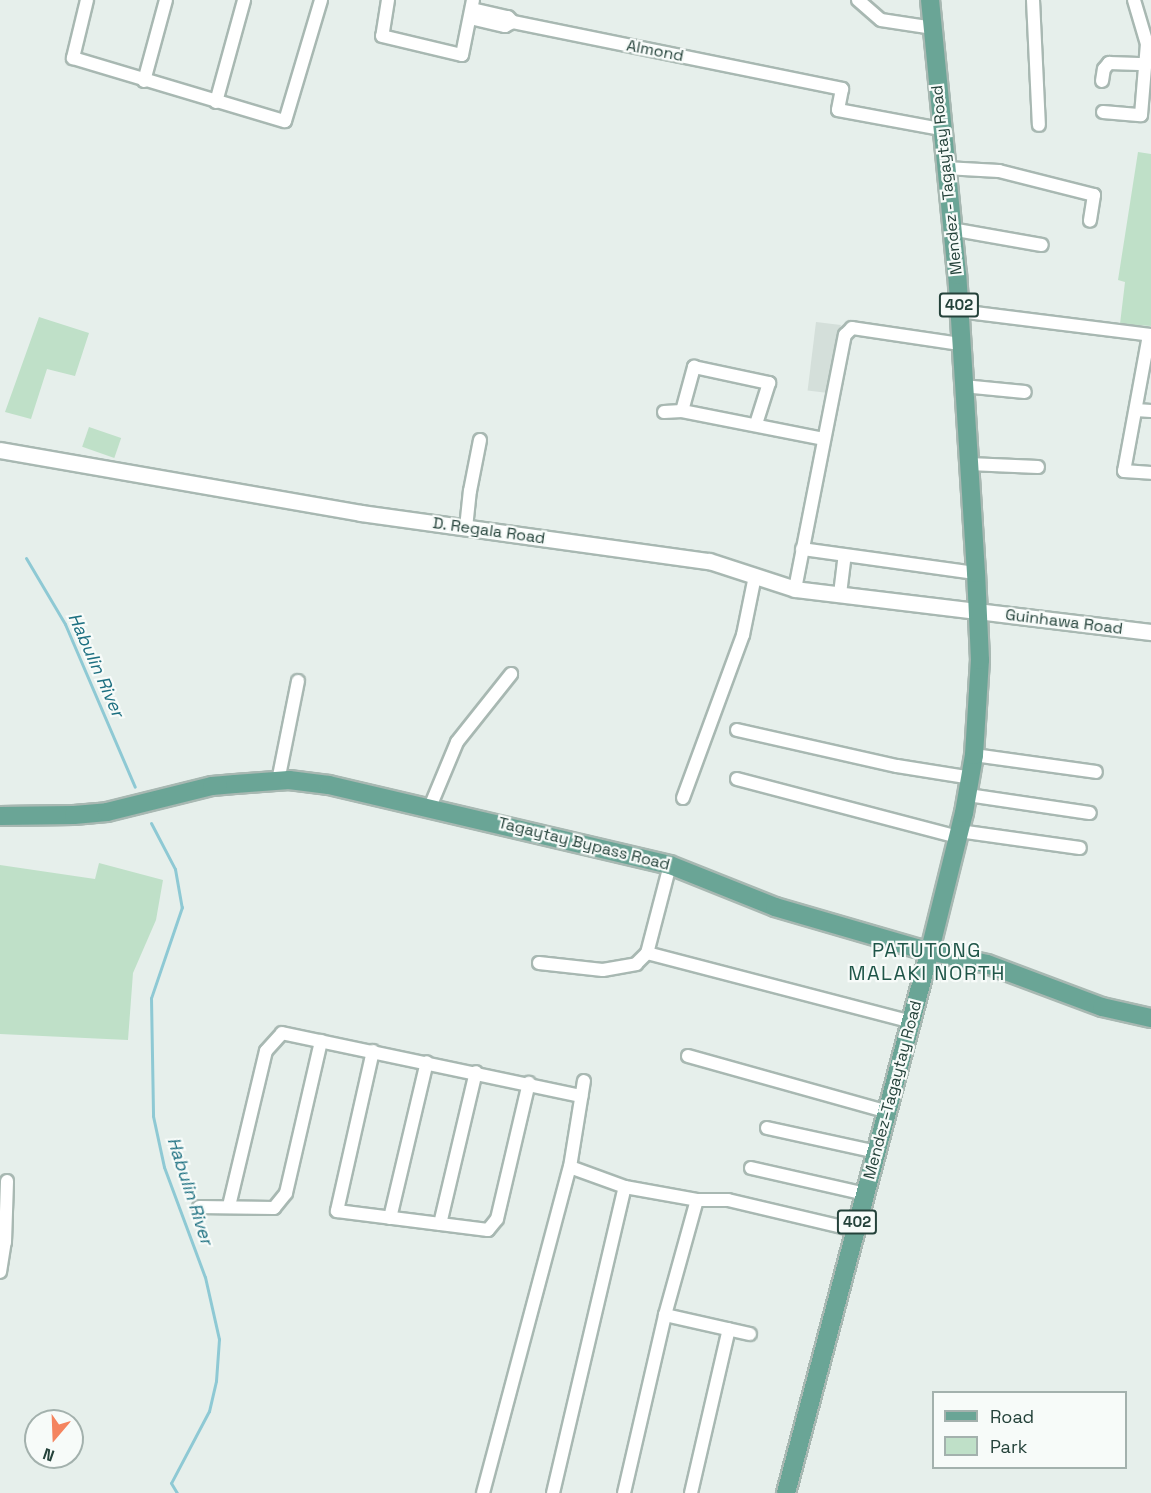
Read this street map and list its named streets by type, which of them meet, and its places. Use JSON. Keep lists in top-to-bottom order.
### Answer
{
  "streets": {
    "main road": [
      "Mendez - Tagaytay Road",
      "402",
      "Tagaytay Bypass Road",
      "Mendez–Tagaytay Road"
    ],
    "street": ["Almond", "D. Regala Road", "Guinhawa Road"]
  },
  "crossings": [
    ["Almond", "Mendez - Tagaytay Road"],
    ["Mendez - Tagaytay Road", "D. Regala Road"],
    ["Mendez - Tagaytay Road", "Guinhawa Road"],
    ["Mendez - Tagaytay Road", "Mendez–Tagaytay Road"],
    ["D. Regala Road", "Guinhawa Road"],
    ["D. Regala Road", "Mendez–Tagaytay Road"],
    ["Guinhawa Road", "Mendez–Tagaytay Road"],
    ["Tagaytay Bypass Road", "Mendez–Tagaytay Road"]
  ],
  "districts": ["PATUTONG MALAKI NORTH"],
  "water": ["Habulin River"],
  "legend": ["Road", "Park"],
  "north": "bottom"
}
